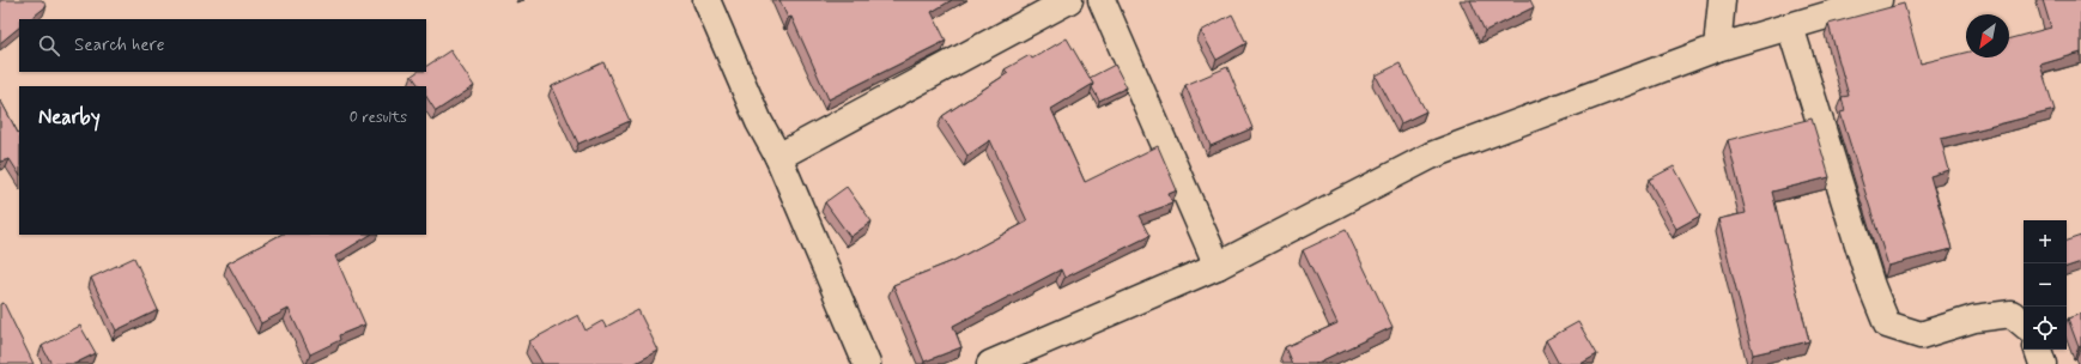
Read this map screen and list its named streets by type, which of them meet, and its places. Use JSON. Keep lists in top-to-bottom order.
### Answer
{
  "north": "bottom left",
  "page": {
    "search": "Search here",
    "heading": ["Nearby", "0 results"],
    "map_buttons": ["+", "−"]
  }
}
